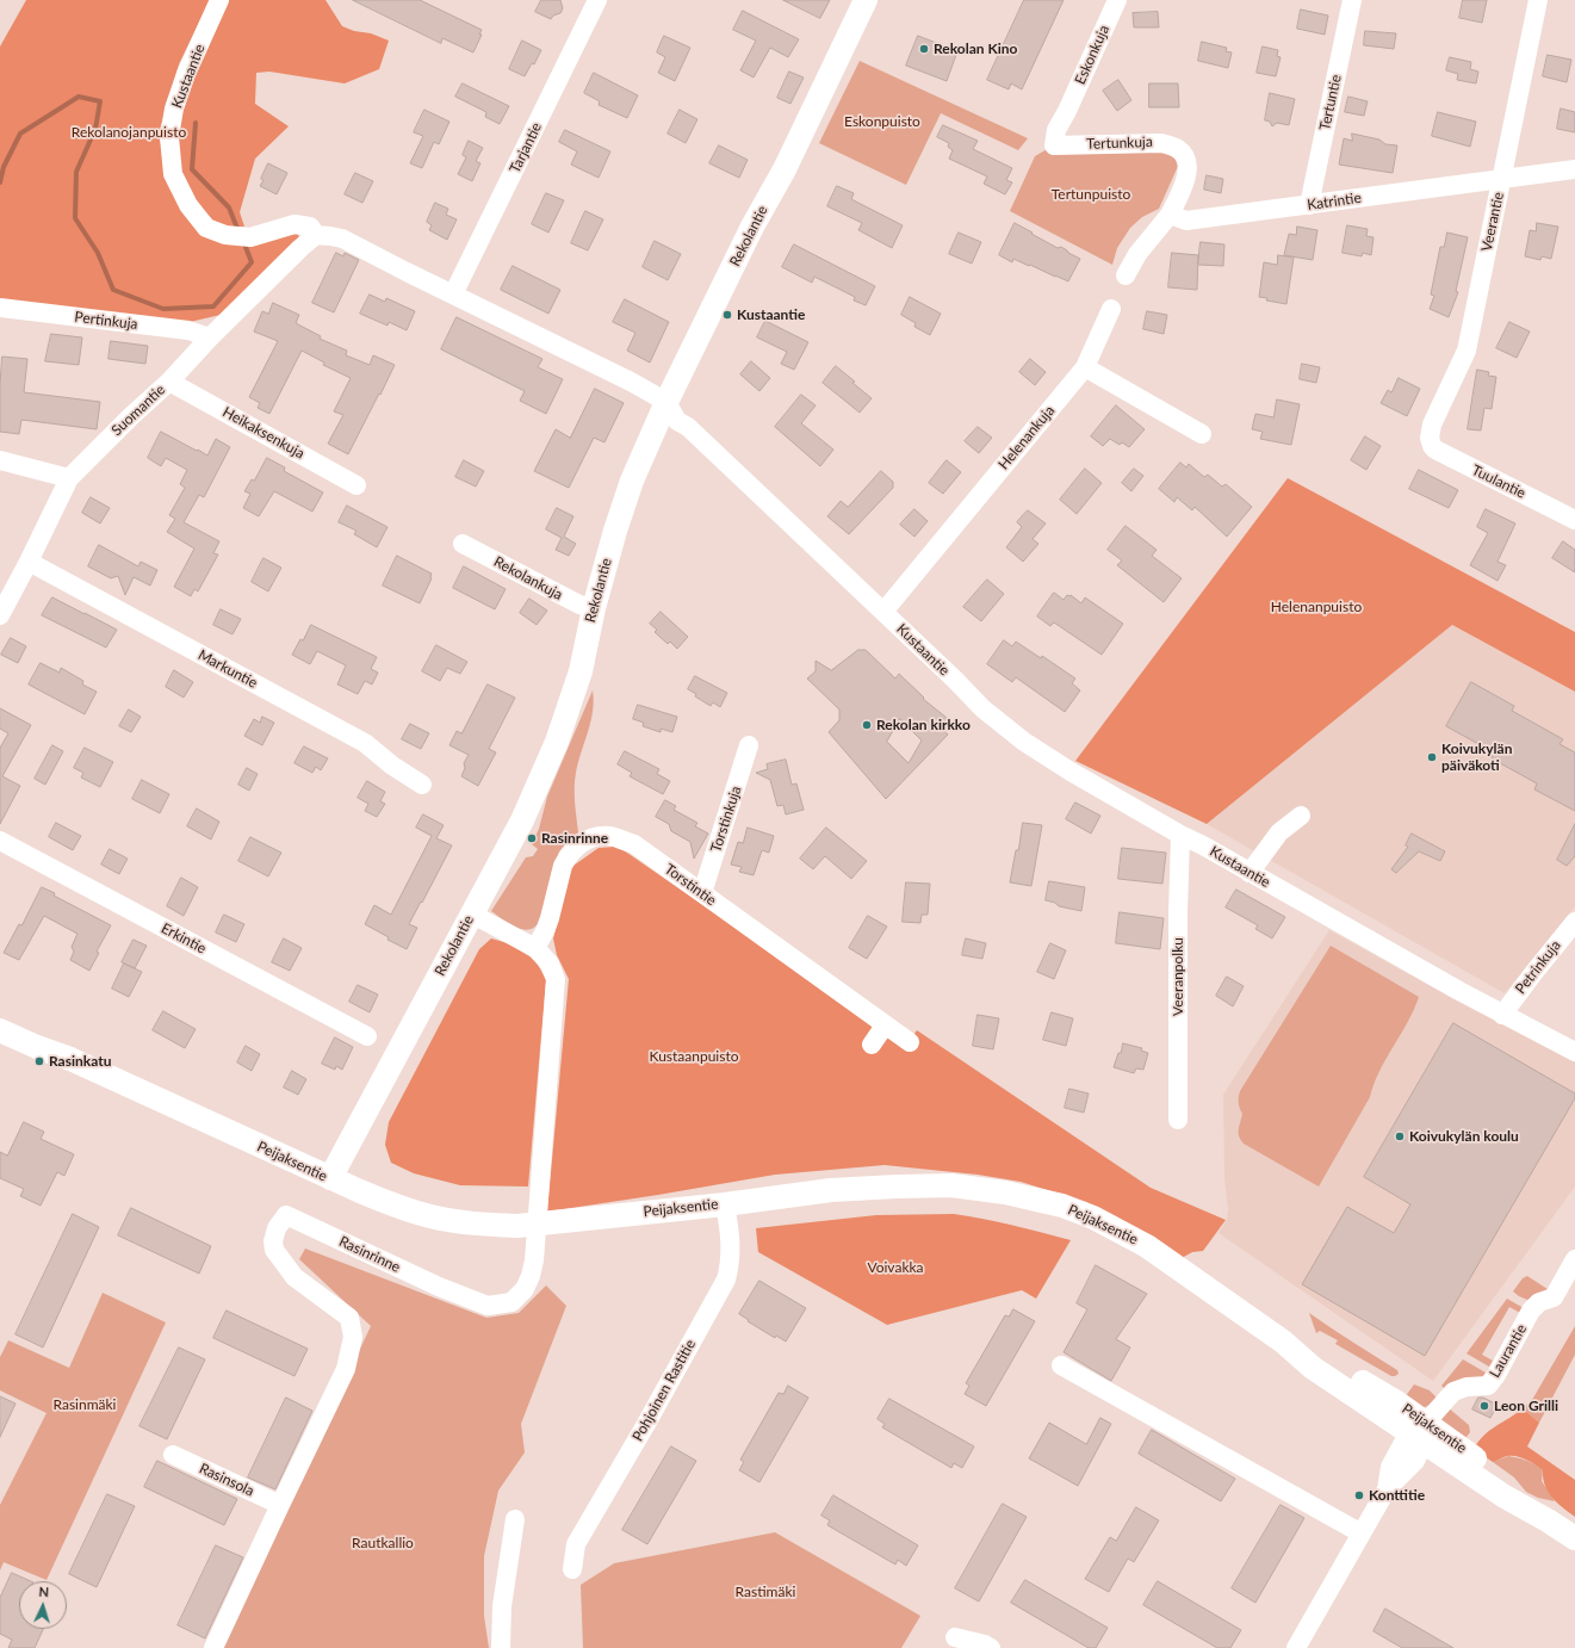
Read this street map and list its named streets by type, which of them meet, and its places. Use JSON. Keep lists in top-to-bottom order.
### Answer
{
  "streets": {
    "main road": ["Rekolantie", "Peijaksentie"],
    "street": [
      "Eskonkuja",
      "Kustaantie",
      "Tertuntie",
      "Tertunkuja",
      "Tarjantie",
      "Katrintie",
      "Veerantie",
      "Pertinkuja",
      "Suomantie",
      "Heikaksenkuja",
      "Helenankuja",
      "Tuulantie",
      "Rekolankuja",
      "Markuntie",
      "Torstinkuja",
      "Torstintie",
      "Erkintie",
      "Petrinkuja",
      "Veeranpolku",
      "Rasinrinne",
      "Laurantie",
      "Pohjoinen Rastitie",
      "Rasinsola"
    ]
  },
  "crossings": [
    ["Eskonkuja", "Tertunkuja"],
    ["Kustaantie", "Tarjantie"],
    ["Kustaantie", "Rekolantie"],
    ["Kustaantie", "Suomantie"],
    ["Kustaantie", "Helenankuja"],
    ["Kustaantie", "Petrinkuja"],
    ["Kustaantie", "Veeranpolku"],
    ["Tertuntie", "Katrintie"],
    ["Tertunkuja", "Katrintie"],
    ["Katrintie", "Veerantie"],
    ["Veerantie", "Tuulantie"],
    ["Rekolantie", "Rekolankuja"],
    ["Rekolantie", "Peijaksentie"],
    ["Rekolantie", "Rasinrinne"],
    ["Pertinkuja", "Suomantie"],
    ["Suomantie", "Heikaksenkuja"],
    ["Suomantie", "Markuntie"],
    ["Torstinkuja", "Torstintie"],
    ["Torstintie", "Rasinrinne"],
    ["Peijaksentie", "Laurantie"],
    ["Peijaksentie", "Pohjoinen Rastitie"],
    ["Rasinrinne", "Rasinsola"]
  ],
  "parks": [
    "Eskonpuisto",
    "Rekolanojanpuisto",
    "Tertunpuisto",
    "Helenanpuisto",
    "Kustaanpuisto",
    "Voivakka",
    "Rasinmäki",
    "Rautkallio",
    "Rastimäki"
  ],
  "places": [
    "Rekolan Kino",
    "Kustaantie",
    "Rekolan kirkko",
    "Koivukylän päiväkoti",
    "Rasinrinne",
    "Rasinkatu",
    "Koivukylän koulu",
    "Leon Grilli",
    "Konttitie"
  ],
  "north": "top"
}
